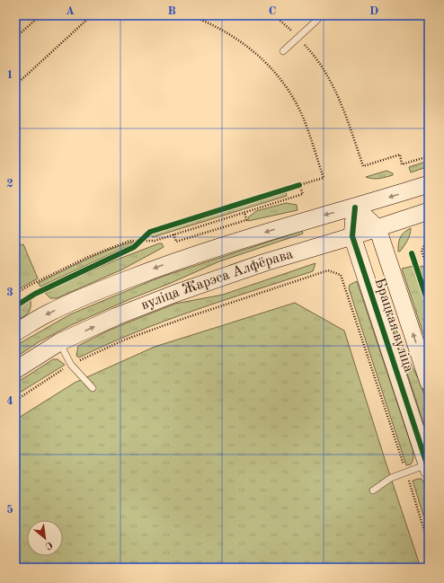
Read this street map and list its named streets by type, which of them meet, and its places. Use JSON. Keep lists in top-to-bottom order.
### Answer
{
  "streets": {
    "main road": ["вуліца Жарэса Алфёрава", "Брацкая вуліца"]
  },
  "crossings": [
    ["вуліца Жарэса Алфёрава", "Брацкая вуліца"]
  ],
  "north": "bottom right",
  "grid": {
    "columns": [
      "A",
      "B",
      "C",
      "D"
    ],
    "rows": [
      "1",
      "2",
      "3",
      "4",
      "5"
    ]
  }
}
